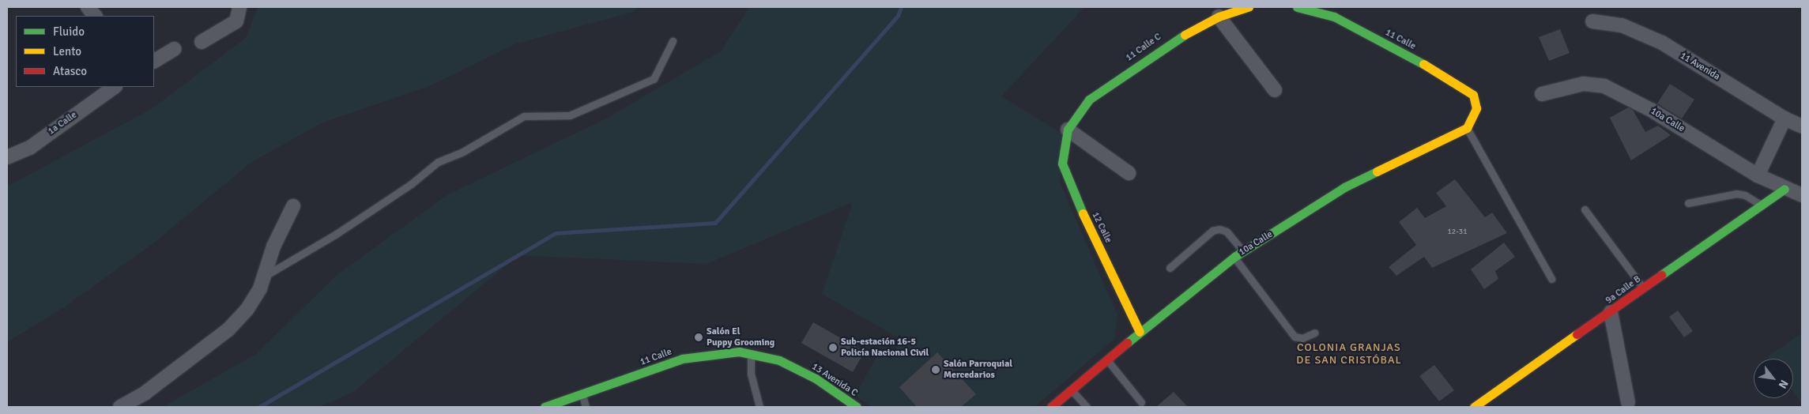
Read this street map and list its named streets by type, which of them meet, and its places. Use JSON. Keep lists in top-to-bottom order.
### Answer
{
  "streets": {
    "street": [
      "11 Calle",
      "11 Calle C",
      "11 Avenida",
      "10a Calle",
      "1a Calle",
      "12 Calle",
      "9a Calle B",
      "13 Avenida C"
    ]
  },
  "crossings": [
    ["11 Calle", "10a Calle"],
    ["11 Calle", "13 Avenida C"],
    ["11 Calle C", "12 Calle"],
    ["10a Calle", "12 Calle"],
    ["10a Calle", "9a Calle B"]
  ],
  "districts": ["COLONIA GRANJAS DE SAN CRISTÓBAL"],
  "places": ["Salón El Puppy Grooming", "Sub-estación 16-5 Policía Nacional Civil", "Salón Parroquial Mercedarios"],
  "house_numbers": ["12-31"],
  "legend": ["Fluido", "Lento", "Atasco"],
  "north": "bottom right"
}
